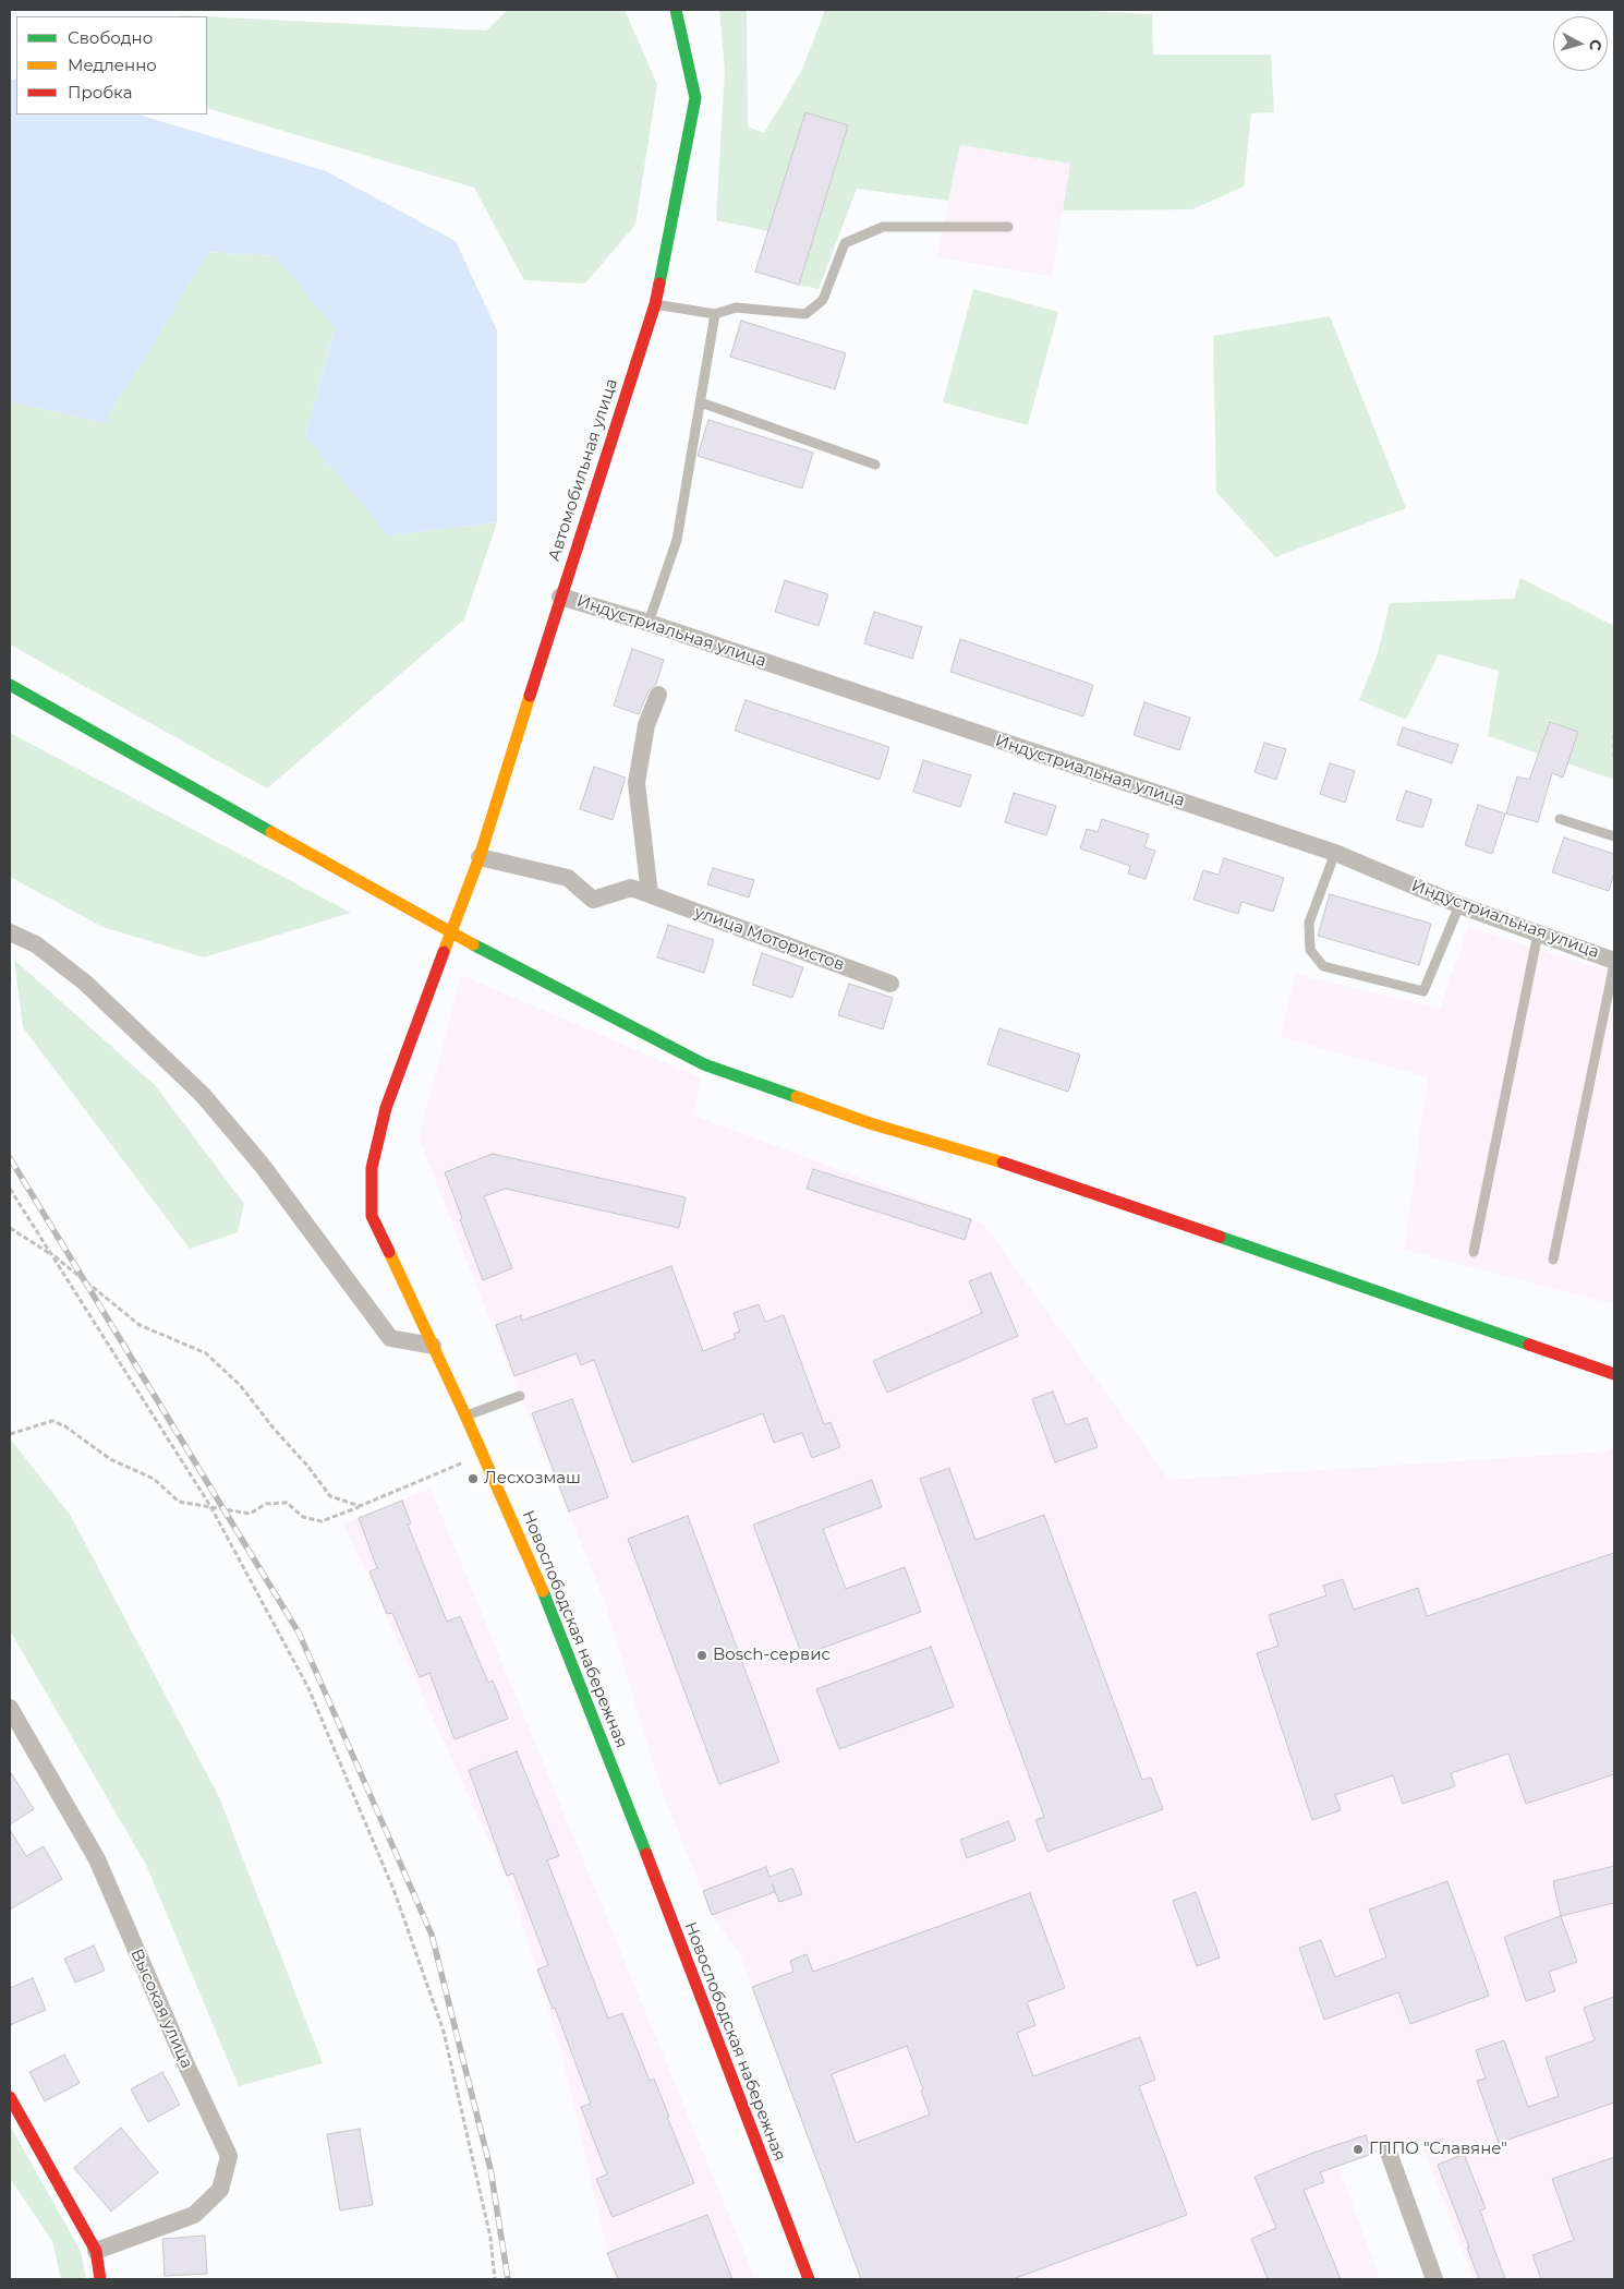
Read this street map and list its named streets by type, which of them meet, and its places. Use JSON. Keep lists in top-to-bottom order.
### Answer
{
  "streets": {
    "street": [
      "Автомобильная улица",
      "Индустриальная улица",
      "улица Мотористов",
      "Новослободская набережная",
      "Высокая улица"
    ]
  },
  "crossings": [
    ["Автомобильная улица", "Индустриальная улица"],
    ["Автомобильная улица", "улица Мотористов"],
    ["Автомобильная улица", "Новослободская набережная"]
  ],
  "places": ["Лесхозмаш", "Bosch-сервис", "ГППО \"Славяне\""],
  "legend": ["Свободно", "Медленно", "Пробка"],
  "north": "right"
}
